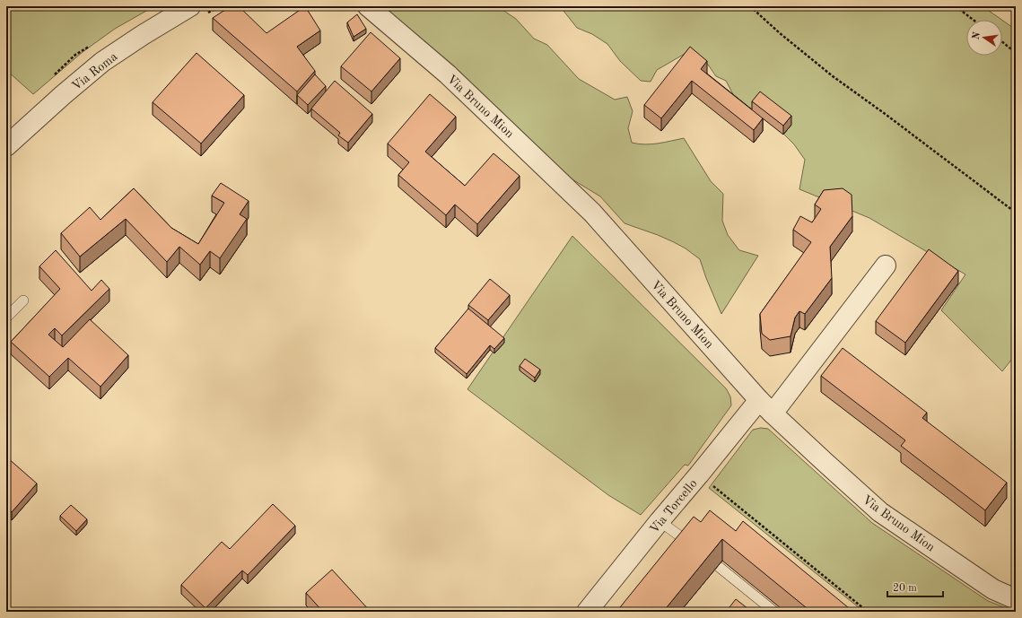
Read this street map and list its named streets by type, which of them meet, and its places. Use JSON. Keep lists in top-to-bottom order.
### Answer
{
  "streets": {
    "street": ["Via Roma", "Via Bruno Mion", "Via Torcello"]
  },
  "crossings": [
    ["Via Bruno Mion", "Via Torcello"]
  ],
  "scale_bar": "20 m",
  "north": "left"
}
